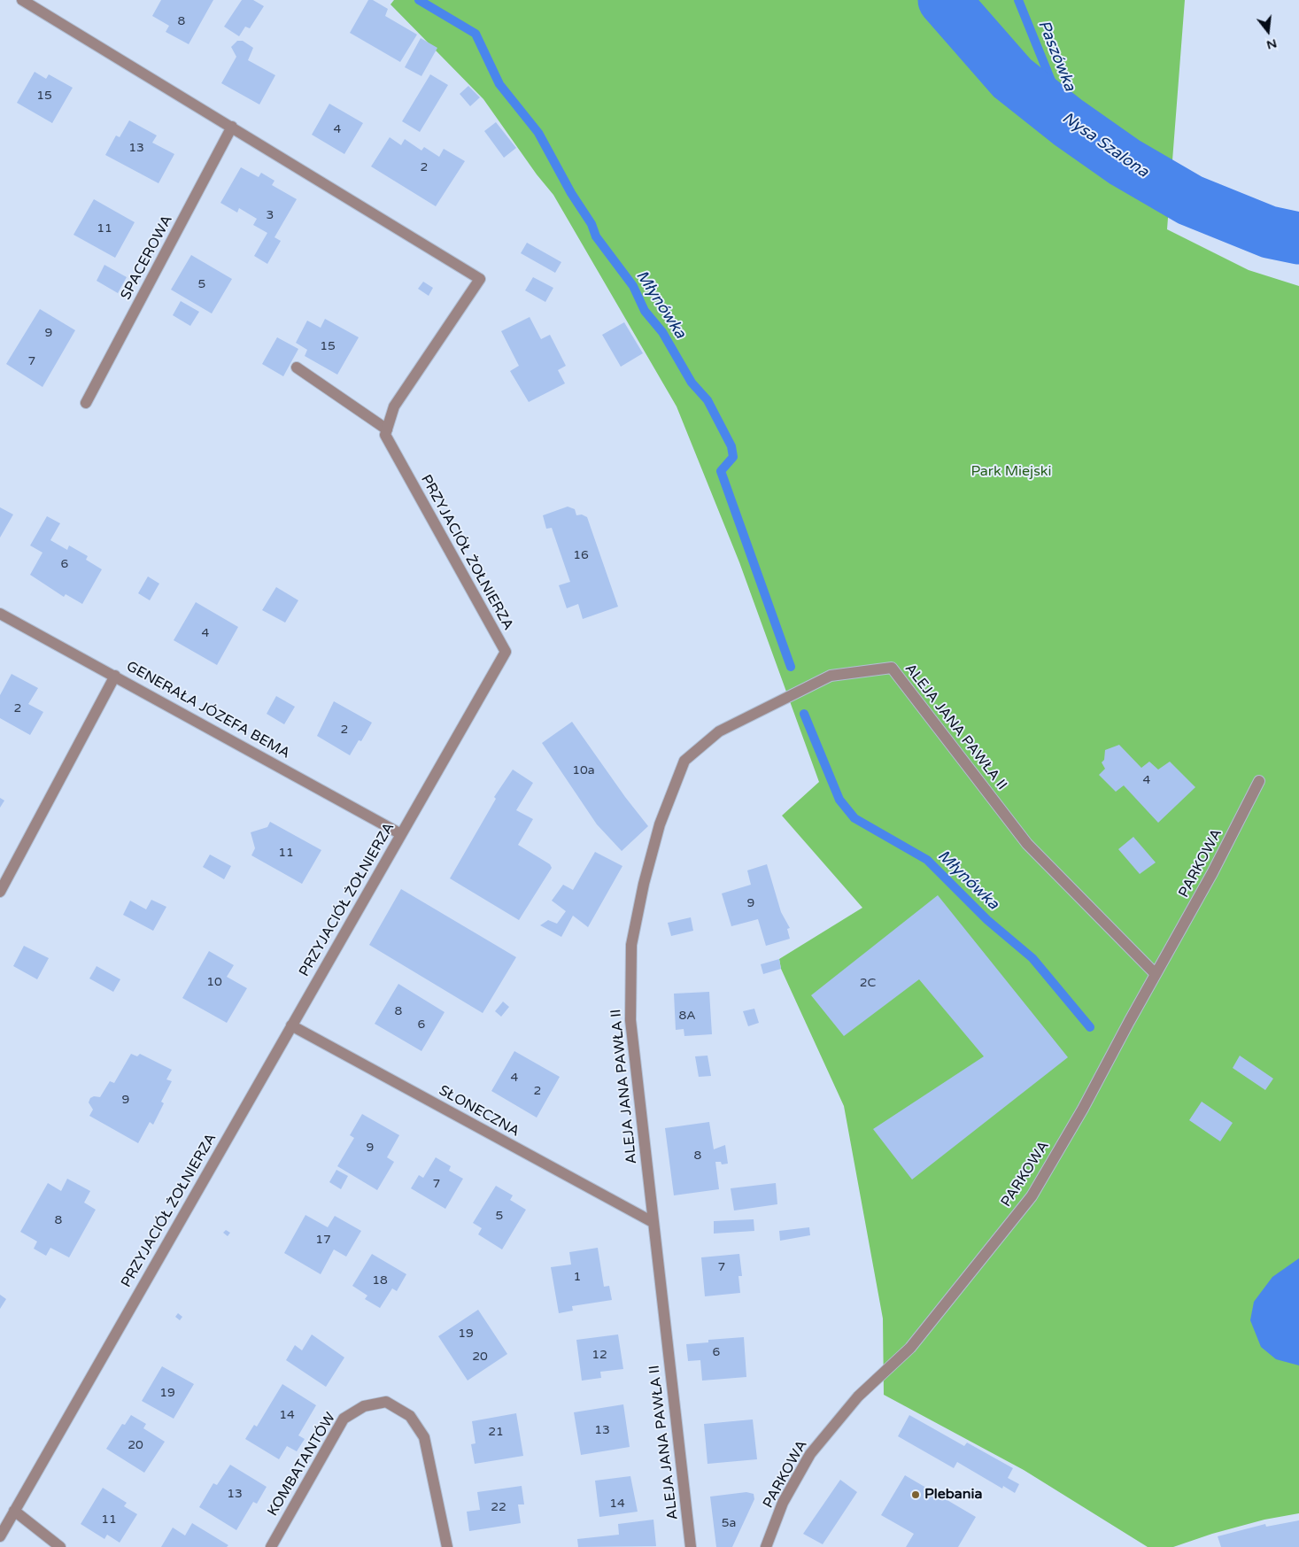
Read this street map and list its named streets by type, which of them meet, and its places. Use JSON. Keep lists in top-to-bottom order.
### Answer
{
  "streets": {
    "street": [
      "SPACEROWA",
      "PRZYJACIÓŁ ŻOŁNIERZA",
      "GENERAŁA JÓZEFA BEMA",
      "ALEJA JANA PAWŁA II",
      "PARKOWA",
      "SŁONECZNA",
      "KOMBATANTÓW"
    ]
  },
  "crossings": [
    ["PRZYJACIÓŁ ŻOŁNIERZA", "GENERAŁA JÓZEFA BEMA"],
    ["PRZYJACIÓŁ ŻOŁNIERZA", "SŁONECZNA"],
    ["ALEJA JANA PAWŁA II", "PARKOWA"],
    ["ALEJA JANA PAWŁA II", "SŁONECZNA"]
  ],
  "water": ["Paszówka", "Nysa Szalona", "Młynówka"],
  "parks": ["Park Miejski"],
  "places": ["Plebania"],
  "house_numbers": [
    "8",
    "15",
    "4",
    "13",
    "2",
    "3",
    "11",
    "5",
    "9",
    "15",
    "7",
    "16",
    "6",
    "4",
    "2",
    "2",
    "10a",
    "4",
    "11",
    "9",
    "10",
    "2C",
    "8",
    "8A",
    "6",
    "4",
    "2",
    "9",
    "9",
    "8",
    "7",
    "5",
    "8",
    "17",
    "7",
    "1",
    "18",
    "19",
    "6",
    "12",
    "20",
    "19",
    "14",
    "13",
    "21",
    "20",
    "13",
    "14",
    "22",
    "11",
    "5a"
  ],
  "north": "bottom"
}
